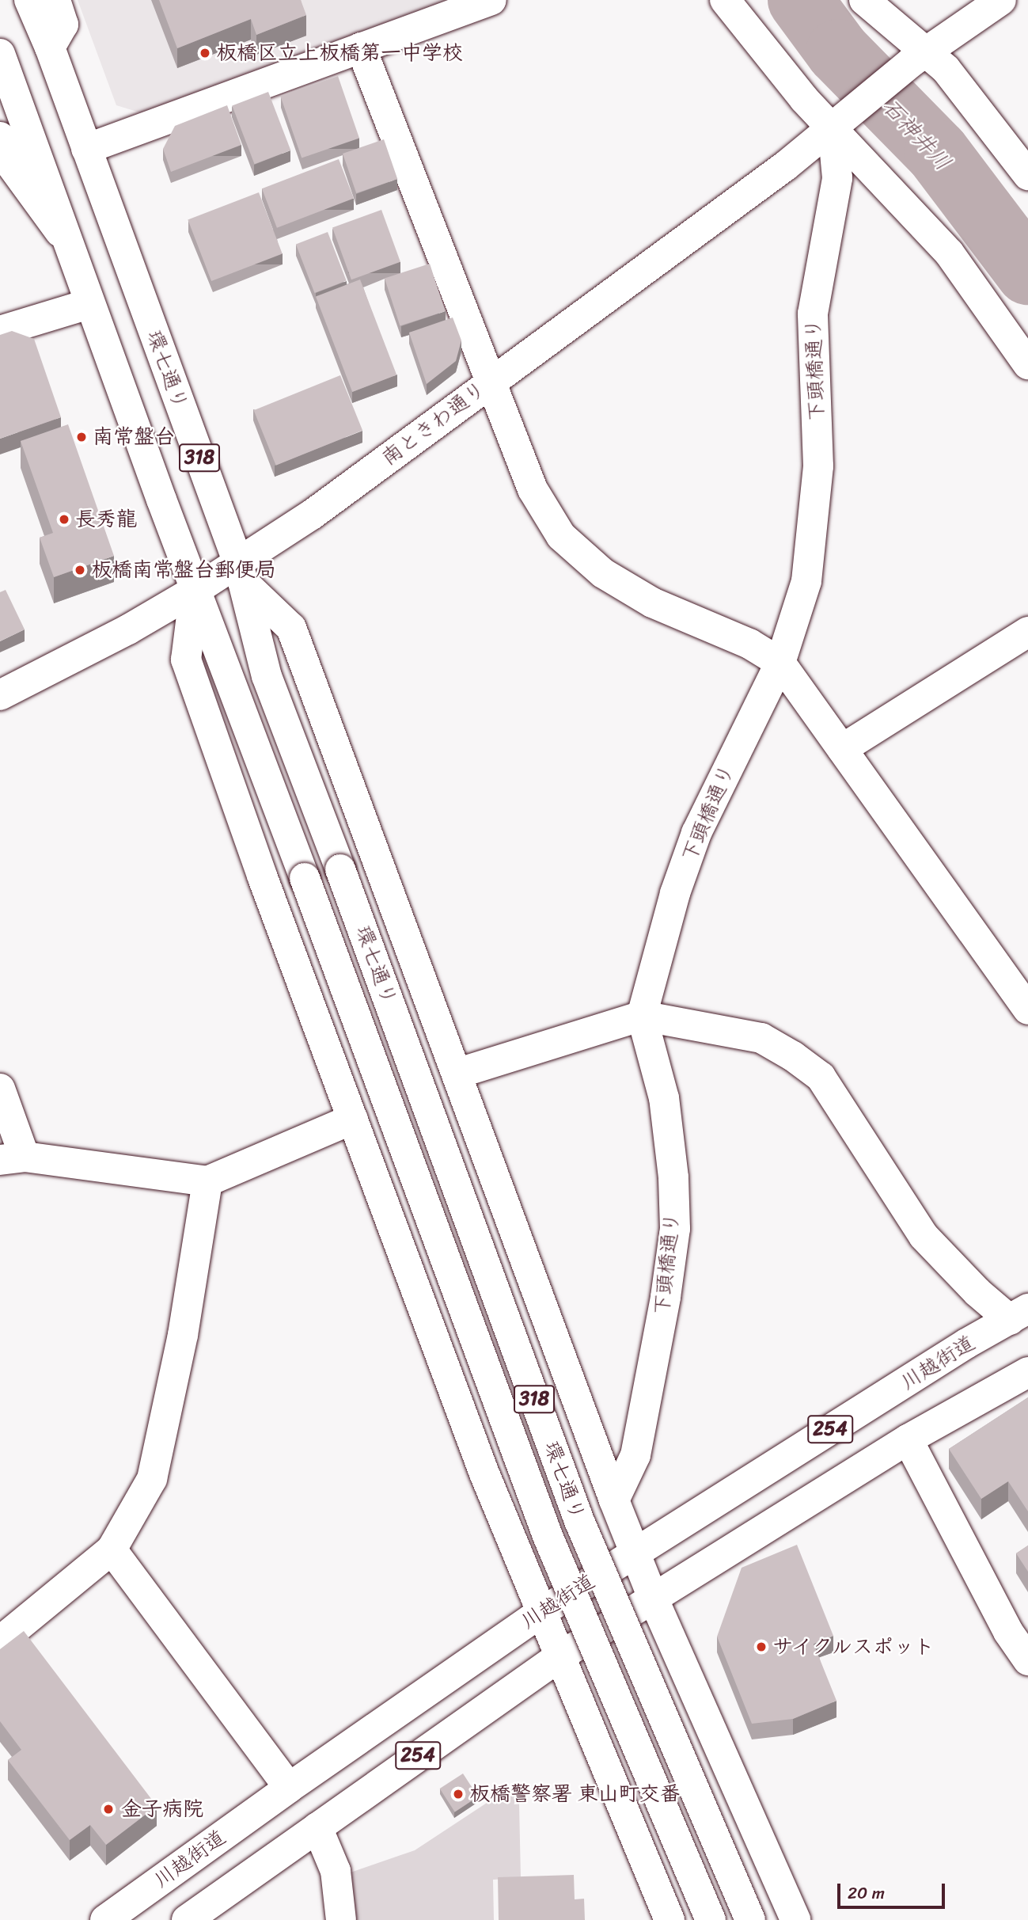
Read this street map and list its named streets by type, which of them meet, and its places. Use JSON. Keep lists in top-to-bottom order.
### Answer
{
  "streets": {
    "main road": [
      "環七通り",
      "下頭橋通り",
      "南ときわ通り",
      "318",
      "川越街道",
      "254"
    ]
  },
  "crossings": [
    ["環七通り", "南ときわ通り"],
    ["下頭橋通り", "南ときわ通り"]
  ],
  "water": ["石神井川"],
  "places": [
    "板橋区立上板橋第一中学校",
    "南常盤台",
    "長秀龍",
    "板橋南常盤台郵便局",
    "サイクルスポット",
    "板橋警察署 東山町交番",
    "金子病院"
  ],
  "scale_bar": "20 m"
}
